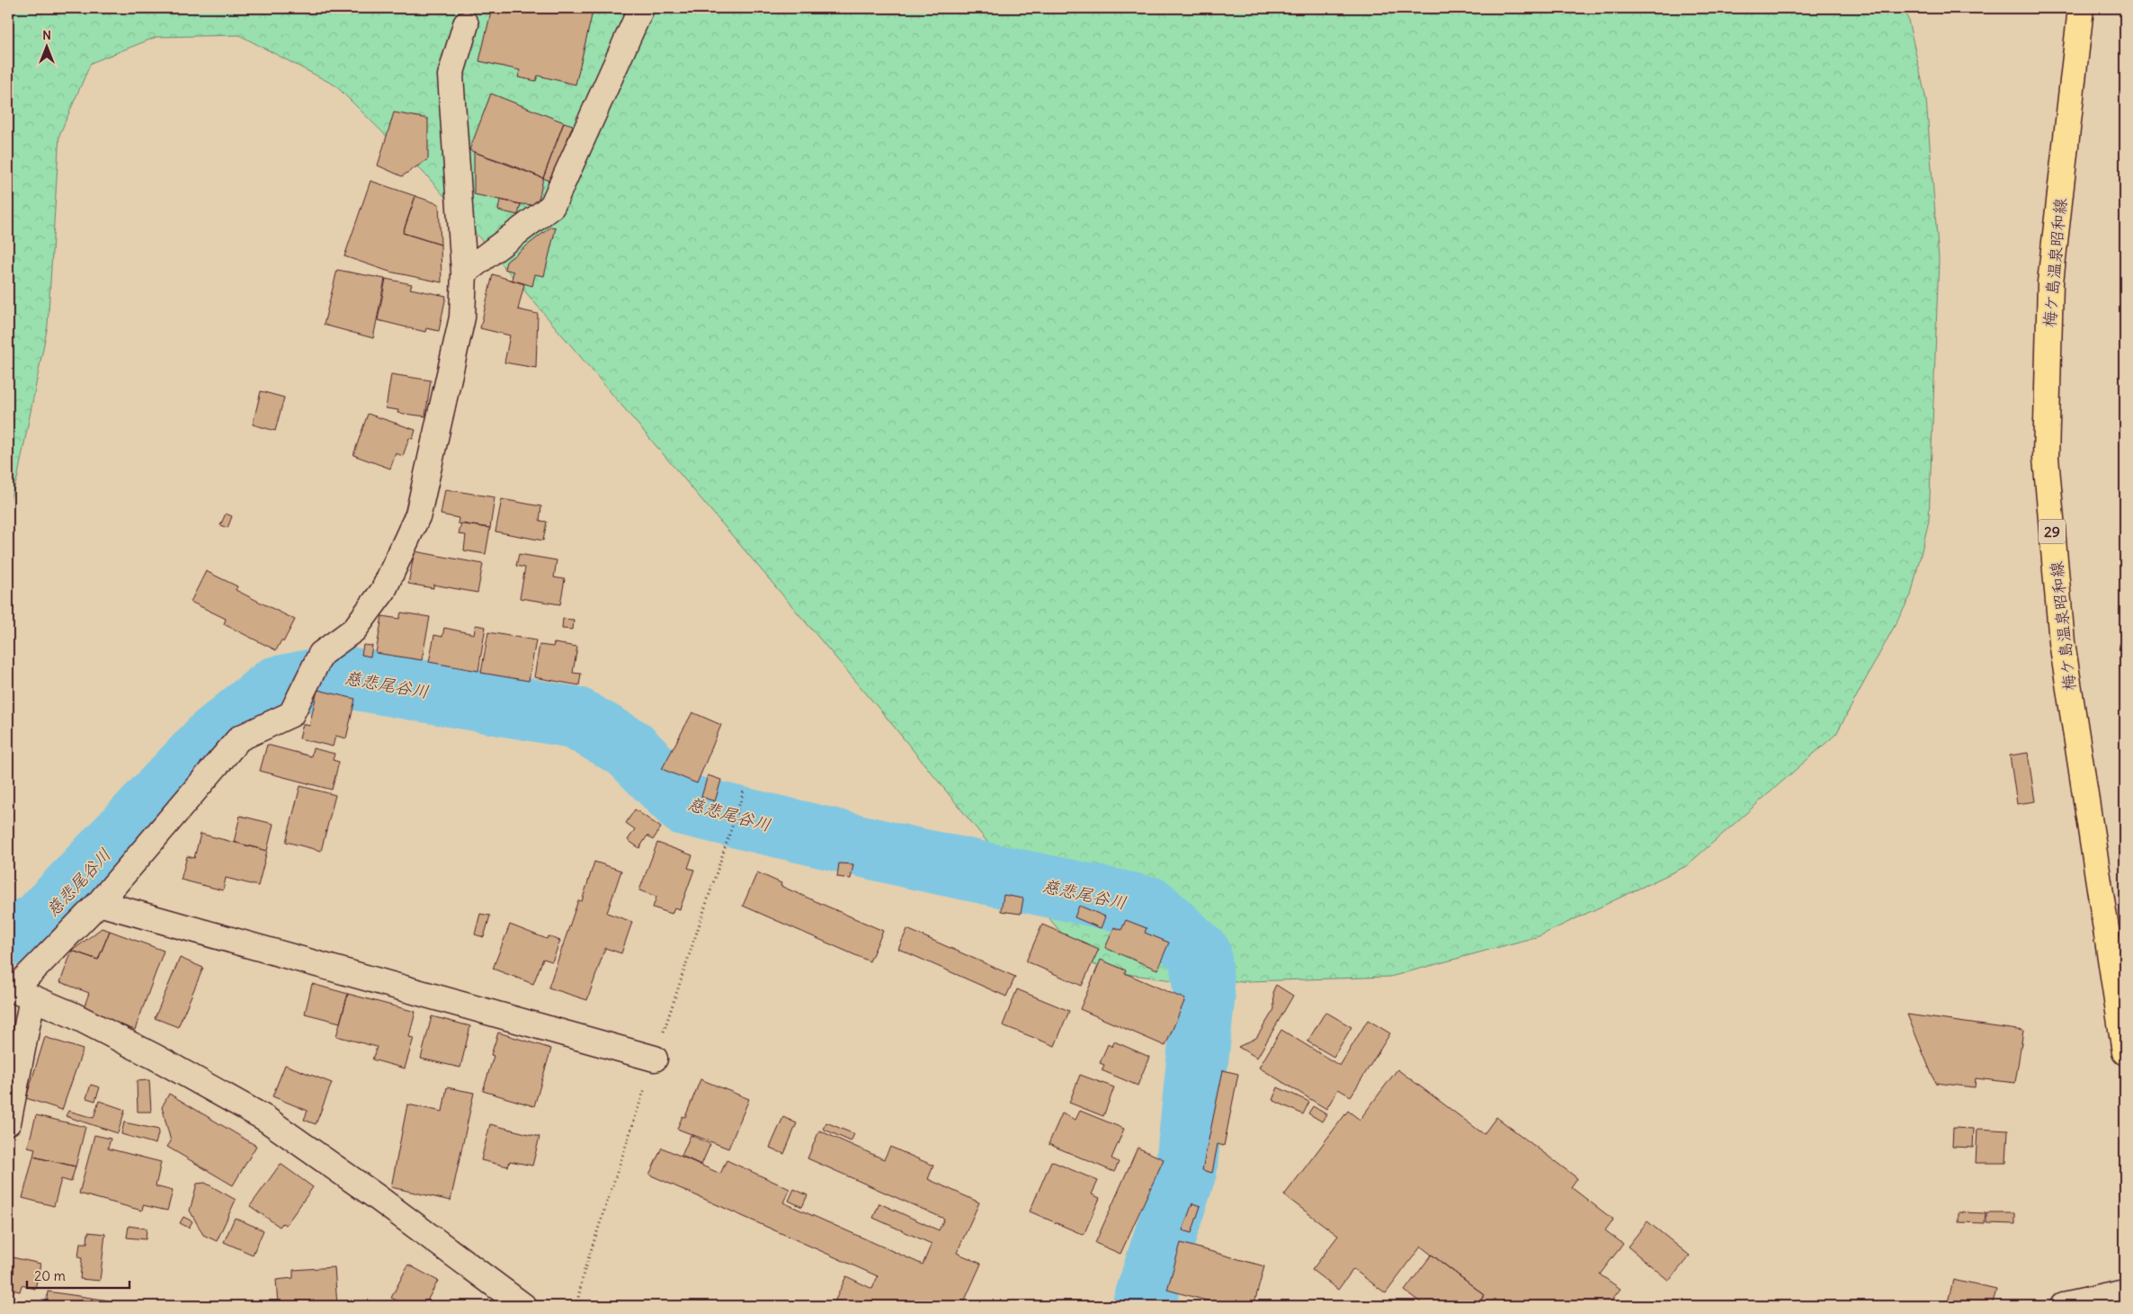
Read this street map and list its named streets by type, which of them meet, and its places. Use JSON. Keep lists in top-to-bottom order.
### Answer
{
  "streets": {
    "main road": ["梅ケ島温泉昭和線", "29"]
  },
  "water": ["慈悲尾谷川"],
  "scale_bar": "20 m",
  "north": "top"
}
